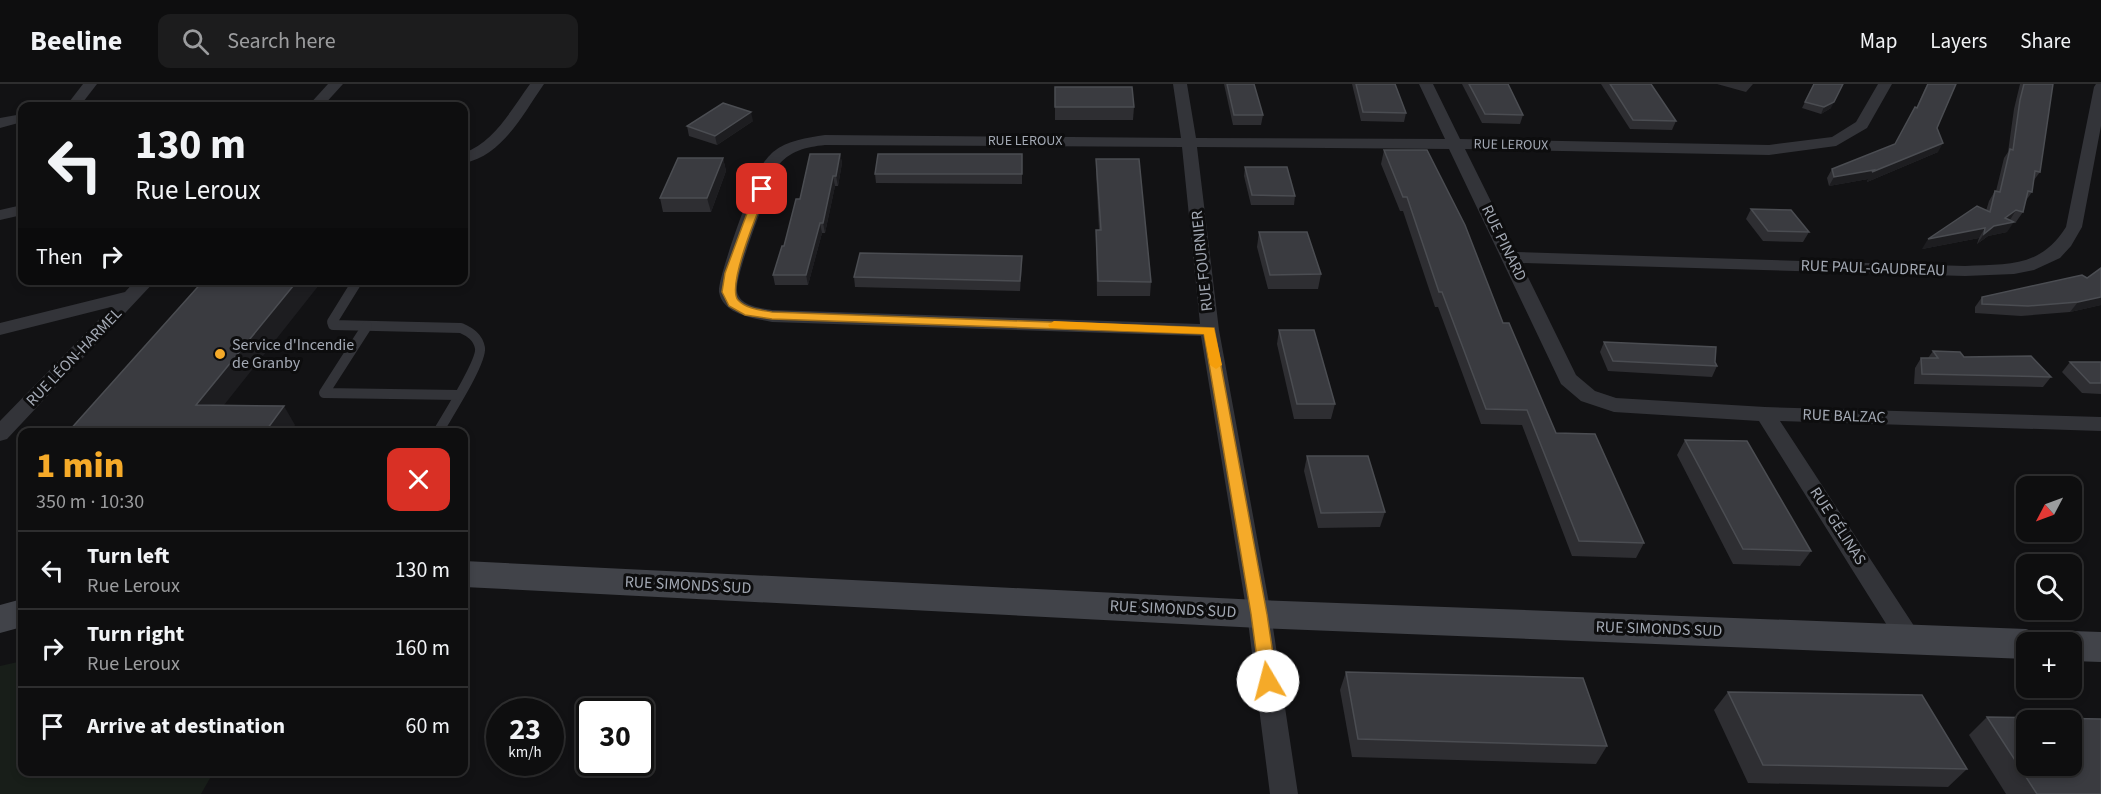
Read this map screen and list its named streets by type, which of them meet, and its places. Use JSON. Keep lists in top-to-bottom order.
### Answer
{
  "streets": {
    "street": [
      "RUE LEROUX",
      "RUE PINARD",
      "RUE FOURNIER",
      "RUE PAUL-GAUDREAU",
      "RUE LÉON-HARMEL",
      "RUE BALZAC",
      "RUE GÉLINAS",
      "RUE SIMONDS SUD"
    ]
  },
  "crossings": [
    ["RUE LEROUX", "RUE PINARD"],
    ["RUE LEROUX", "RUE FOURNIER"],
    ["RUE PINARD", "RUE PAUL-GAUDREAU"],
    ["RUE PINARD", "RUE BALZAC"],
    ["RUE FOURNIER", "RUE SIMONDS SUD"],
    ["RUE BALZAC", "RUE GÉLINAS"],
    ["RUE GÉLINAS", "RUE SIMONDS SUD"]
  ],
  "places": ["Service d'Incendie de Granby"],
  "north": "bottom left",
  "page": {
    "header": "Beeline",
    "search": "Search here",
    "nav": ["Map", "Layers", "Share"],
    "turn": ["130 m", "Rue Leroux"],
    "then": "Then",
    "heading": ["1 min", "350 m · 10:30"],
    "map_buttons": ["+", "−"],
    "list": [
      {
        "name": "Turn left",
        "note": "Rue Leroux",
        "value": "130 m"
      },
      {
        "name": "Turn right",
        "note": "Rue Leroux",
        "value": "160 m"
      },
      {
        "name": "Arrive at destination",
        "value": "60 m"
      }
    ],
    "speed": "23 km/h",
    "limit": "30"
  }
}
